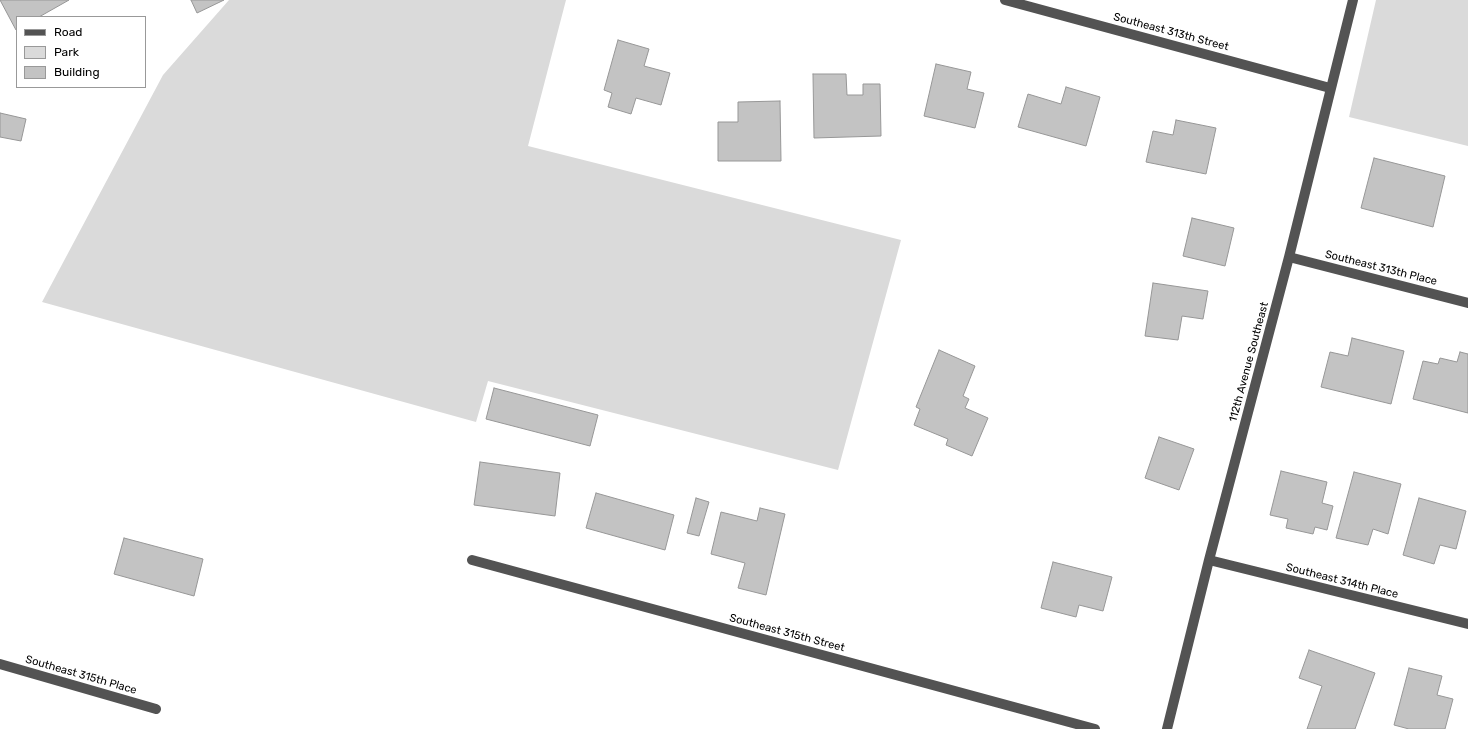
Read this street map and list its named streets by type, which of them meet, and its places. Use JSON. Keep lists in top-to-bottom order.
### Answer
{
  "streets": {
    "street": [
      "Southeast 313th Street",
      "Southeast 313th Place",
      "112th Avenue Southeast",
      "Southeast 314th Place",
      "Southeast 315th Street",
      "Southeast 315th Place"
    ]
  },
  "crossings": [
    ["Southeast 313th Street", "112th Avenue Southeast"],
    ["Southeast 313th Place", "112th Avenue Southeast"],
    ["112th Avenue Southeast", "Southeast 314th Place"]
  ],
  "legend": ["Road", "Park", "Building"]
}
